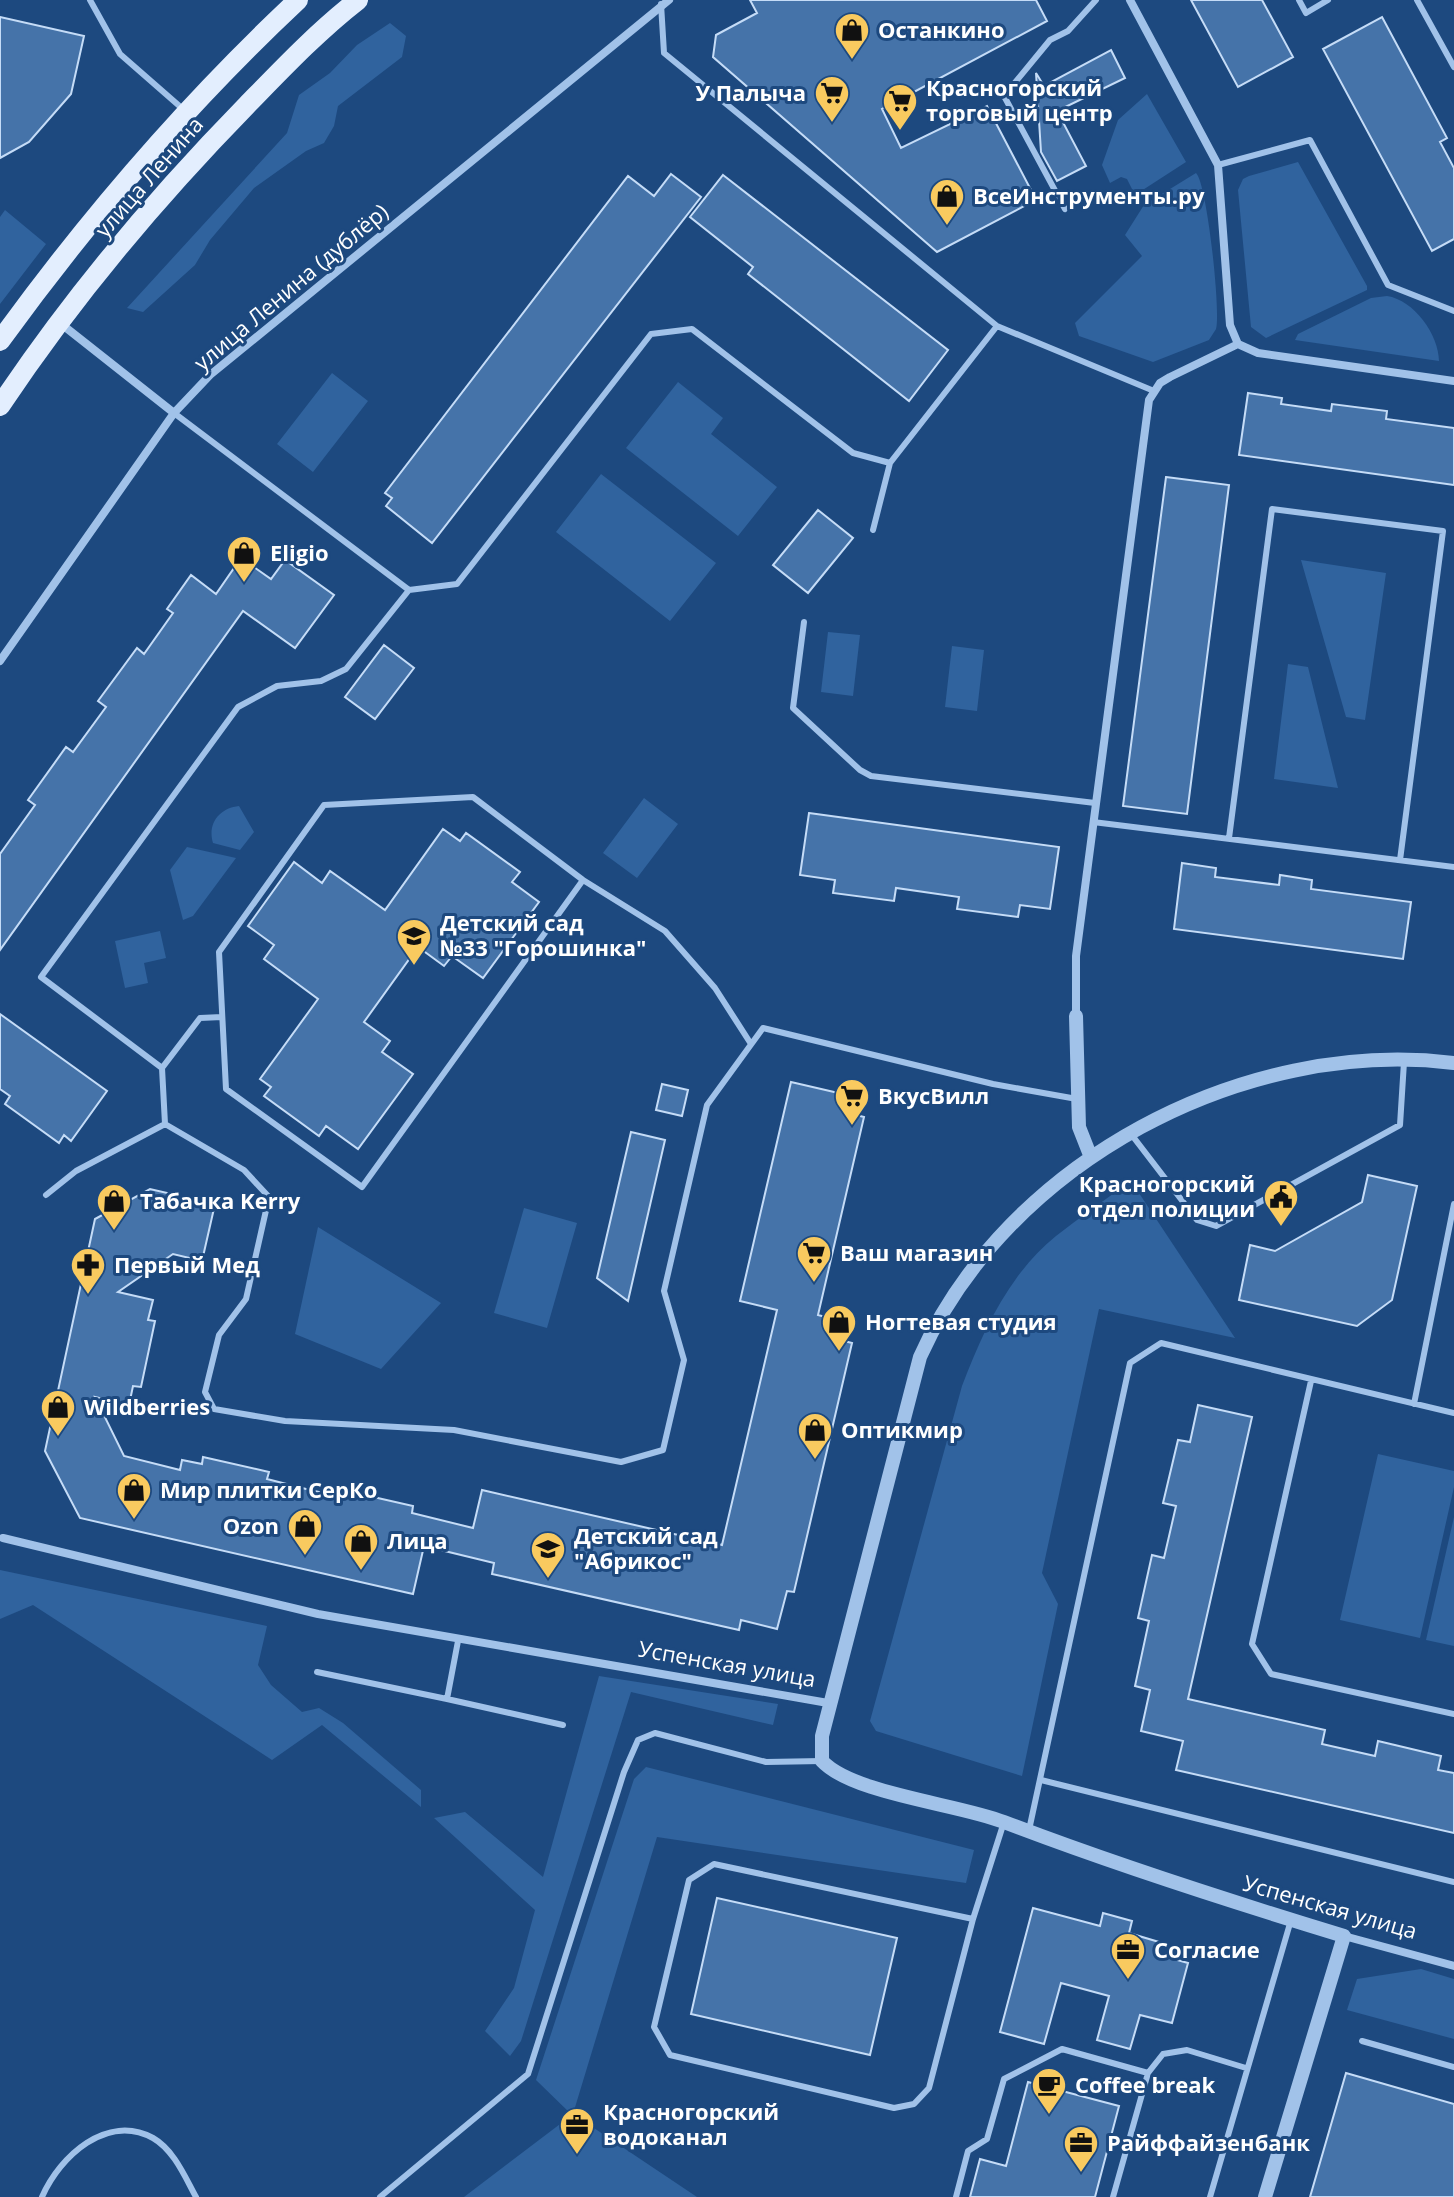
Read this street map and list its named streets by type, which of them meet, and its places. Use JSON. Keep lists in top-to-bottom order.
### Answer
{
  "streets": {
    "main road": ["улица Ленина"],
    "street": ["улица Ленина (дублёр)", "Успенская улица"]
  },
  "places": {
    "shop": [
      "Останкино",
      "ВсеИнструменты.ру",
      "Eligio",
      "Табачка Kerry",
      "Ногтевая студия",
      "Wildberries",
      "Оптикмир",
      "Мир плитки СерКо",
      "Ozon",
      "Лица"
    ],
    "supermarket": [
      "У Палыча",
      "Красногорский торговый центр",
      "ВкусВилл",
      "Ваш магазин"
    ],
    "school or university": ["Детский сад №33 \"Горошинка\"", "Детский сад \"Абрикос\""],
    "public building": ["Красногорский отдел полиции"],
    "pharmacy": ["Первый Мед"],
    "office": ["Согласие", "Красногорский водоканал", "Райффайзенбанк"],
    "cafe": ["Coffee break"]
  }
}
